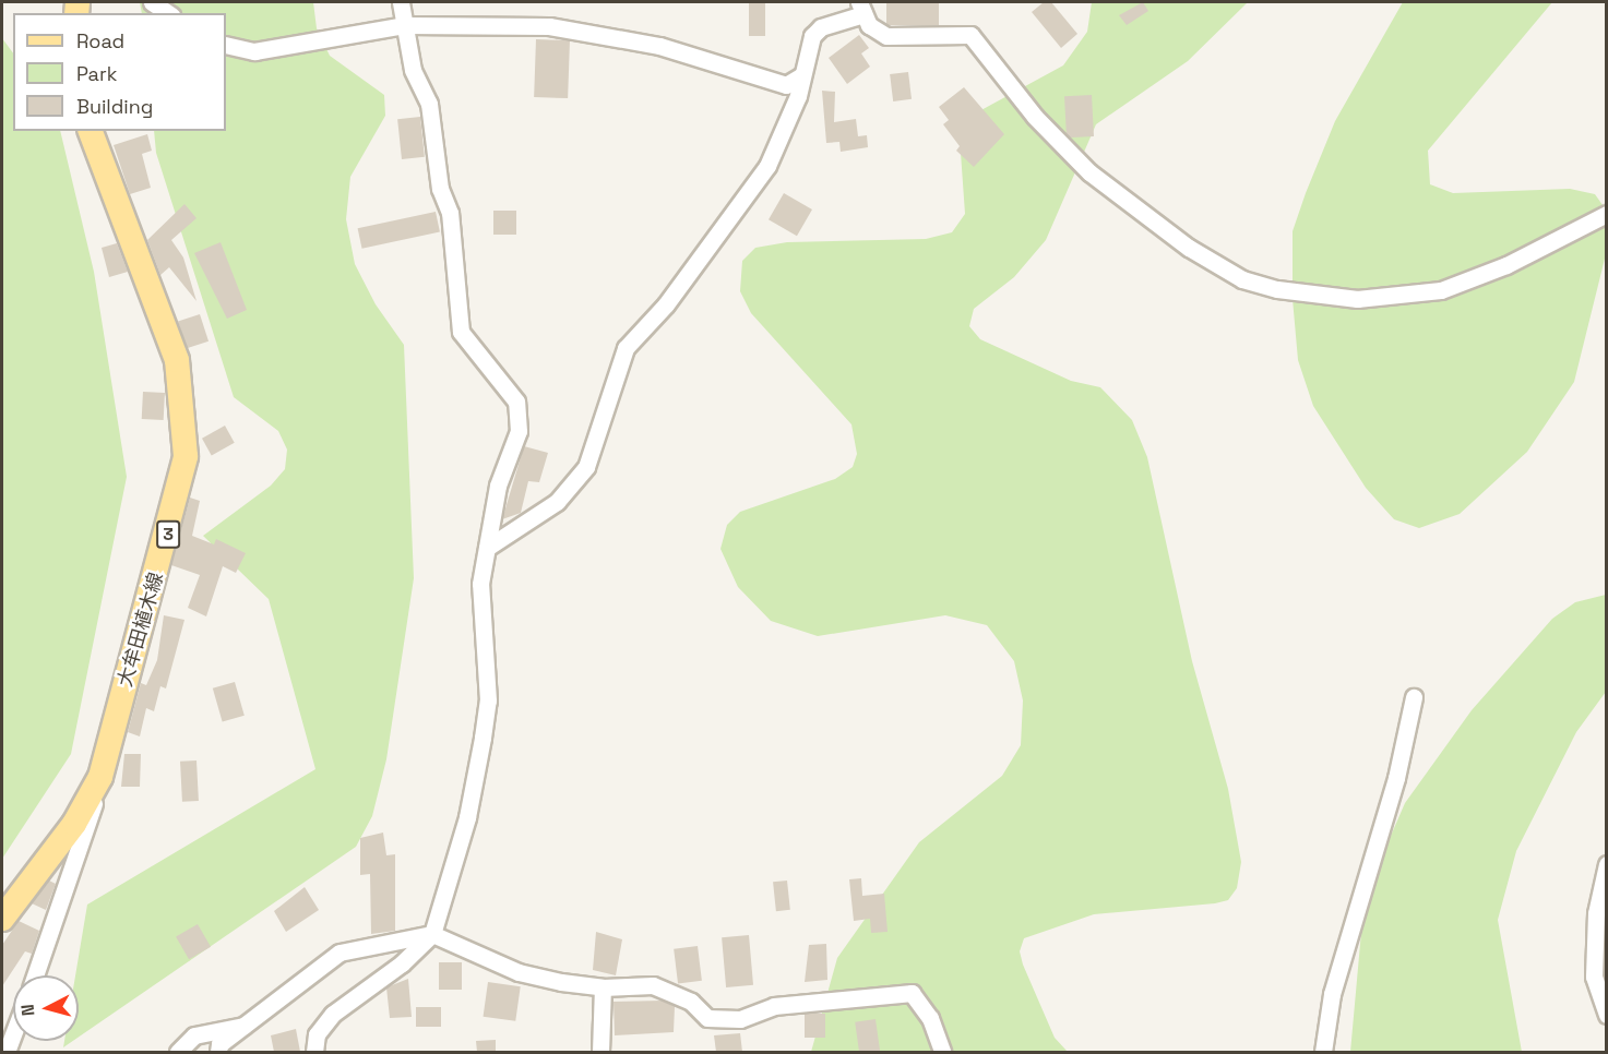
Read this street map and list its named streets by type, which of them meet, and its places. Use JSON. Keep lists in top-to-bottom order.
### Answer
{
  "streets": {
    "main road": ["3", "大牟田植木線"]
  },
  "legend": ["Road", "Park", "Building"],
  "north": "left"
}
